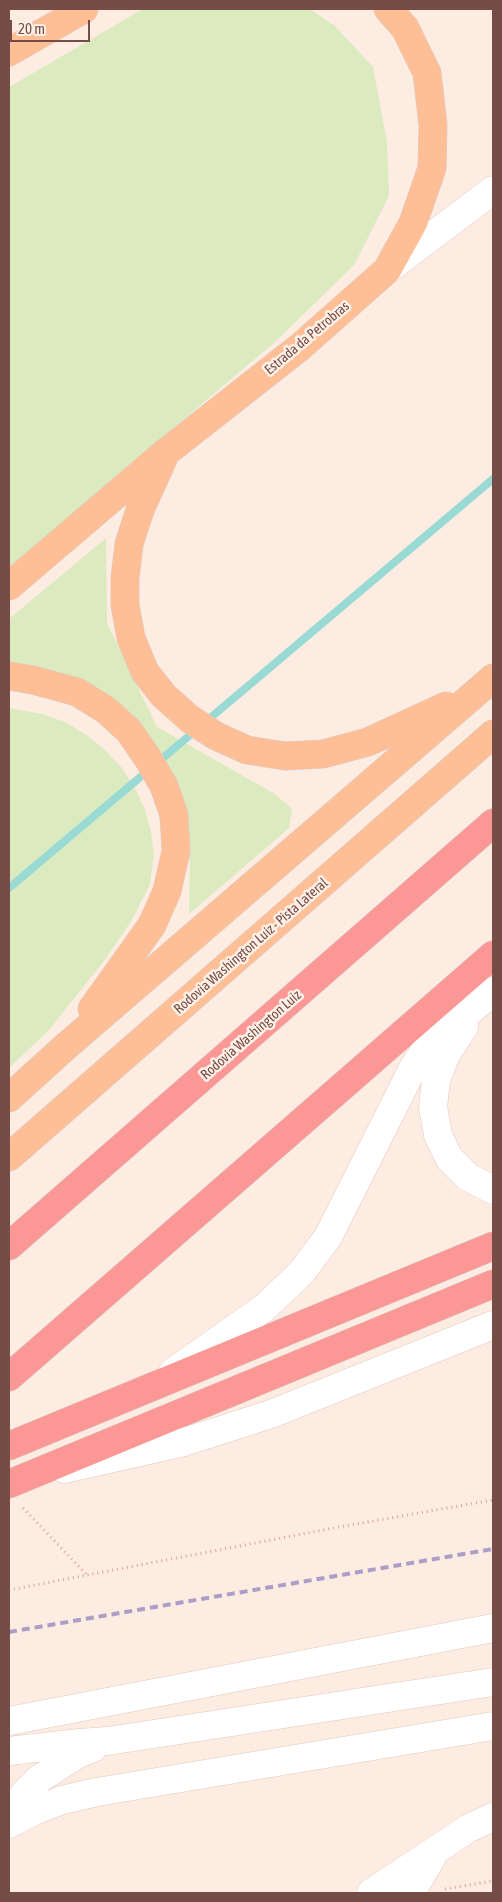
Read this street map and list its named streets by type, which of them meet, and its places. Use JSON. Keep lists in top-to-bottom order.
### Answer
{
  "streets": {
    "highway": ["Rodovia Washington Luiz"],
    "main road": ["Estrada da Petrobras", "Rodovia Washington Luiz - Pista Lateral"]
  },
  "scale_bar": "20 m"
}
